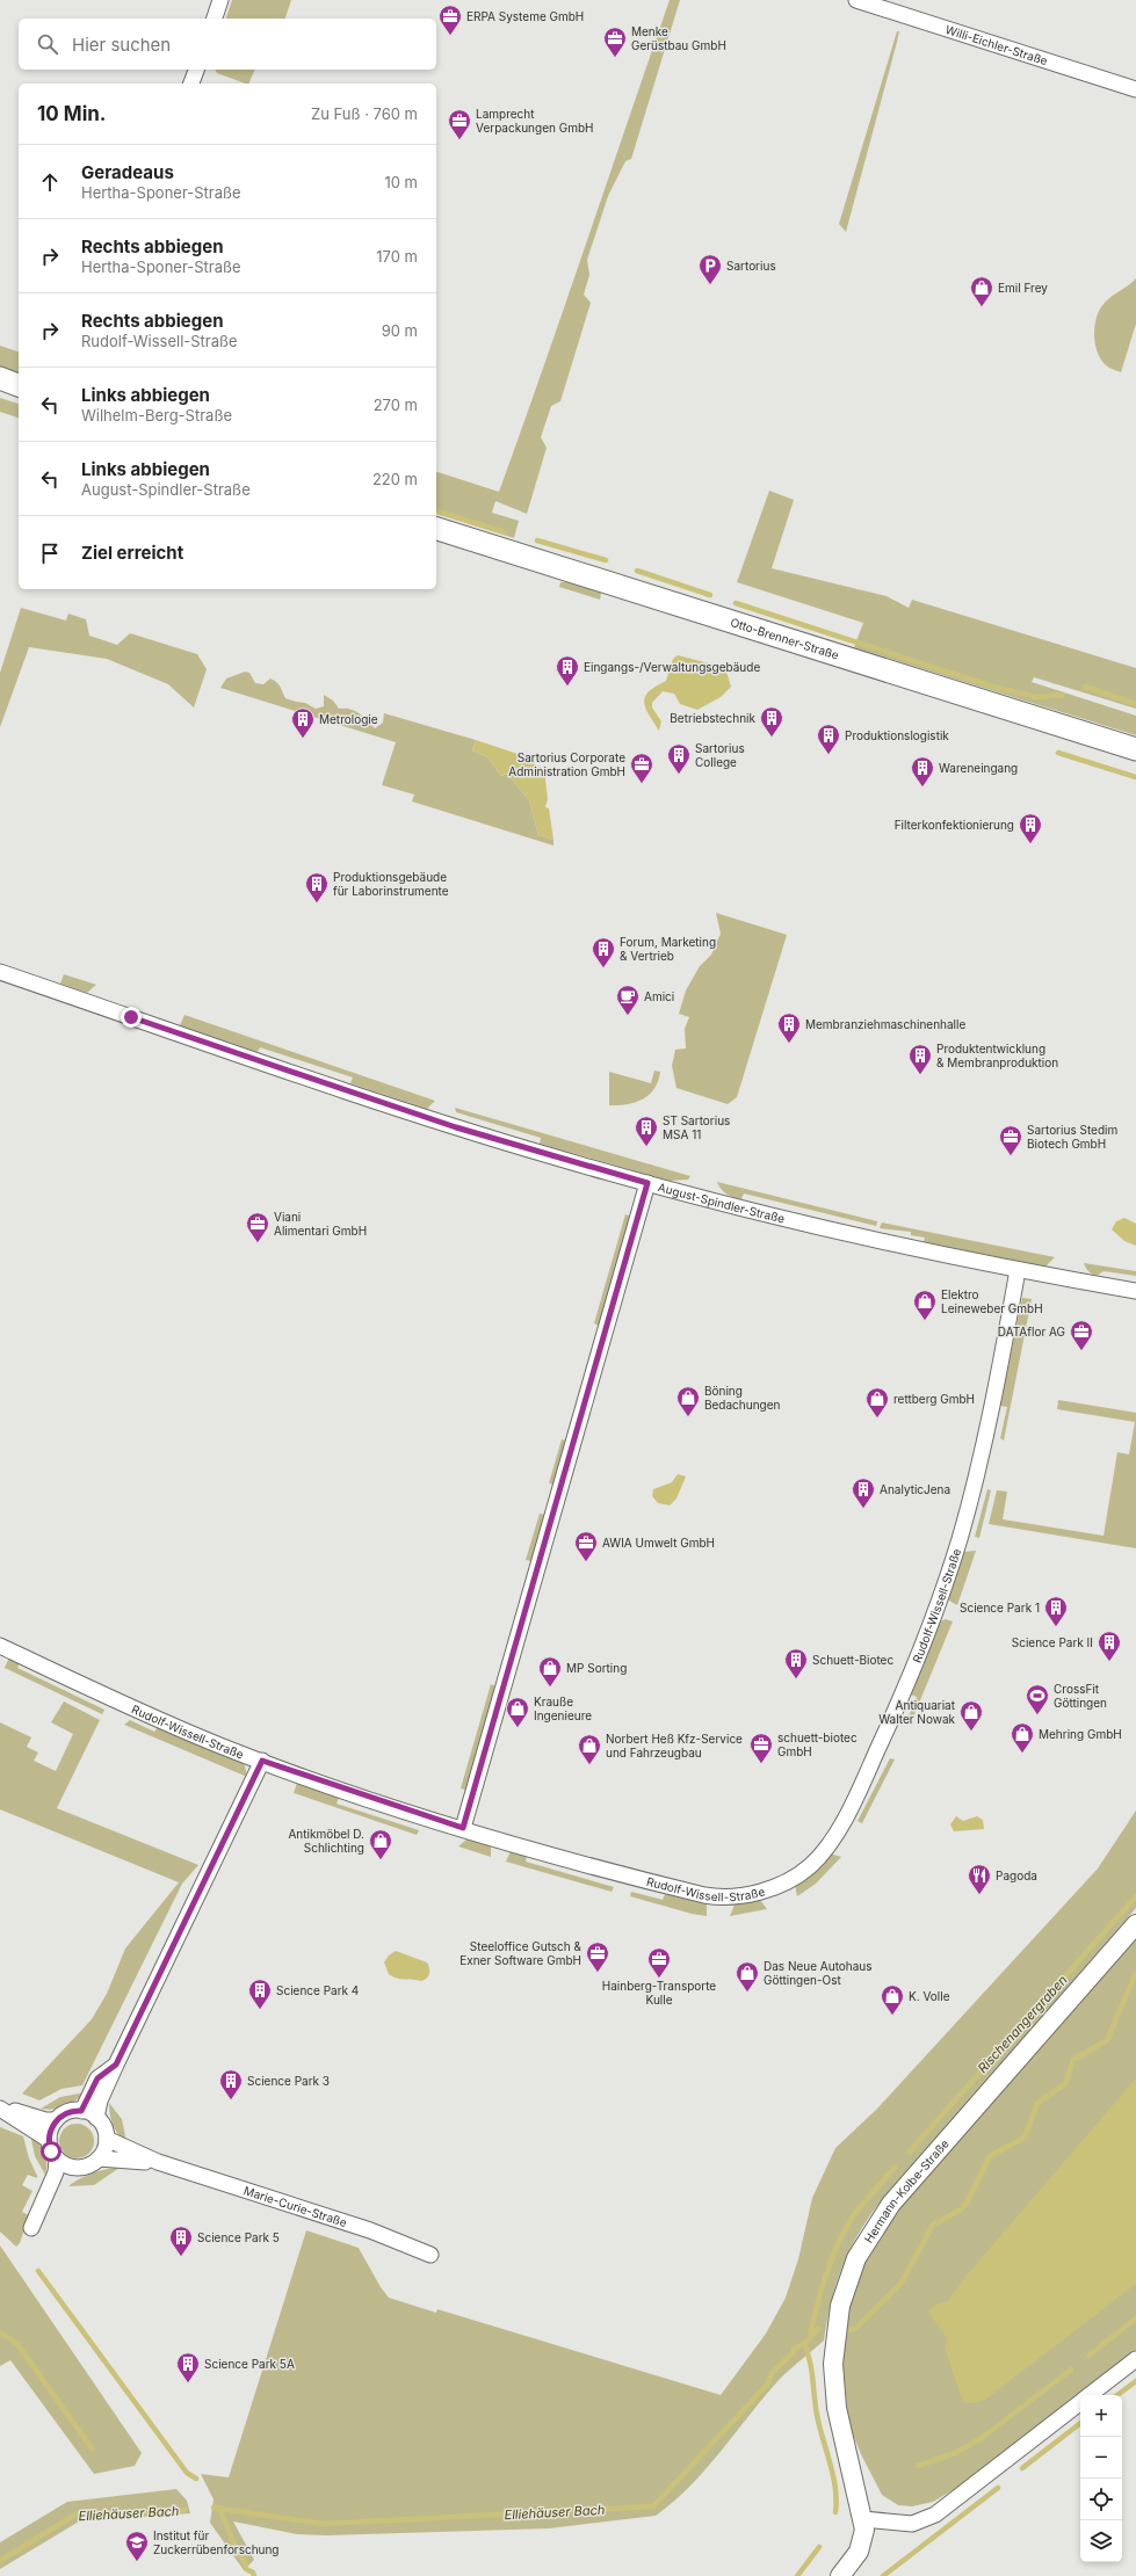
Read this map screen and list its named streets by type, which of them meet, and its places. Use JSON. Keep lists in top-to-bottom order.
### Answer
{
  "streets": {
    "main road": ["Otto-Brenner-Straße"],
    "street": [
      "Willi-Eichler-Straße",
      "August-Spindler-Straße",
      "Rudolf-Wissell-Straße",
      "Hermann-Kolbe-Straße",
      "Marie-Curie-Straße"
    ]
  },
  "crossings": [
    ["August-Spindler-Straße", "Rudolf-Wissell-Straße"]
  ],
  "water": ["Rischenangergraben", "Elliehäuser Bach"],
  "places": {
    "office": [
      "ERPA Systeme GmbH",
      "Menke Gerüstbau GmbH",
      "Lamprecht Verpackungen GmbH",
      "Sartorius Corporate Administration GmbH",
      "Sartorius Stedim Biotech GmbH",
      "Viani Alimentari GmbH",
      "DATAflor AG",
      "AWIA Umwelt GmbH",
      "schuett-biotec GmbH",
      "Steeloffice Gutsch & Exner Software GmbH",
      "Hainberg-Transporte Kulle"
    ],
    "parking": ["Sartorius"],
    "shop": [
      "Emil Frey",
      "Elektro Leineweber GmbH",
      "Böning Bedachungen",
      "rettberg GmbH",
      "MP Sorting",
      "Krauße Ingenieure",
      "Antiquariat Walter Nowak",
      "Mehring GmbH",
      "Norbert Heß Kfz-Service und Fahrzeugbau",
      "Antikmöbel D. Schlichting",
      "Das Neue Autohaus Göttingen-Ost",
      "K. Volle"
    ],
    "building": [
      "Eingangs-/Verwaltungsgebäude",
      "Betriebstechnik",
      "Metrologie",
      "Produktionslogistik",
      "Sartorius College",
      "Wareneingang",
      "Filterkonfektionierung",
      "Produktionsgebäude für Laborinstrumente",
      "Forum, Marketing & Vertrieb",
      "Membranziehmaschinenhalle",
      "Produktentwicklung & Membranproduktion",
      "ST Sartorius MSA 11",
      "AnalyticJena",
      "Science Park 1",
      "Science Park II",
      "Schuett-Biotec",
      "Science Park 4",
      "Science Park 3",
      "Science Park 5",
      "Science Park 5A"
    ],
    "cafe": ["Amici"],
    "sports": ["CrossFit Göttingen"],
    "restaurant": ["Pagoda"],
    "school or university": ["Institut für Zuckerrübenforschung"]
  },
  "page": {
    "search": "Hier suchen",
    "heading": ["10 Min.", "Zu Fuß · 760 m"],
    "list": [
      ["Geradeaus", "Hertha-Sponer-Straße", "10 m"],
      ["Rechts abbiegen", "Hertha-Sponer-Straße", "170 m"],
      ["Rechts abbiegen", "Rudolf-Wissell-Straße", "90 m"],
      ["Links abbiegen", "Wilhelm-Berg-Straße", "270 m"],
      ["Links abbiegen", "August-Spindler-Straße", "220 m"],
      "Ziel erreicht"
    ],
    "map_buttons": ["+", "−"]
  }
}
